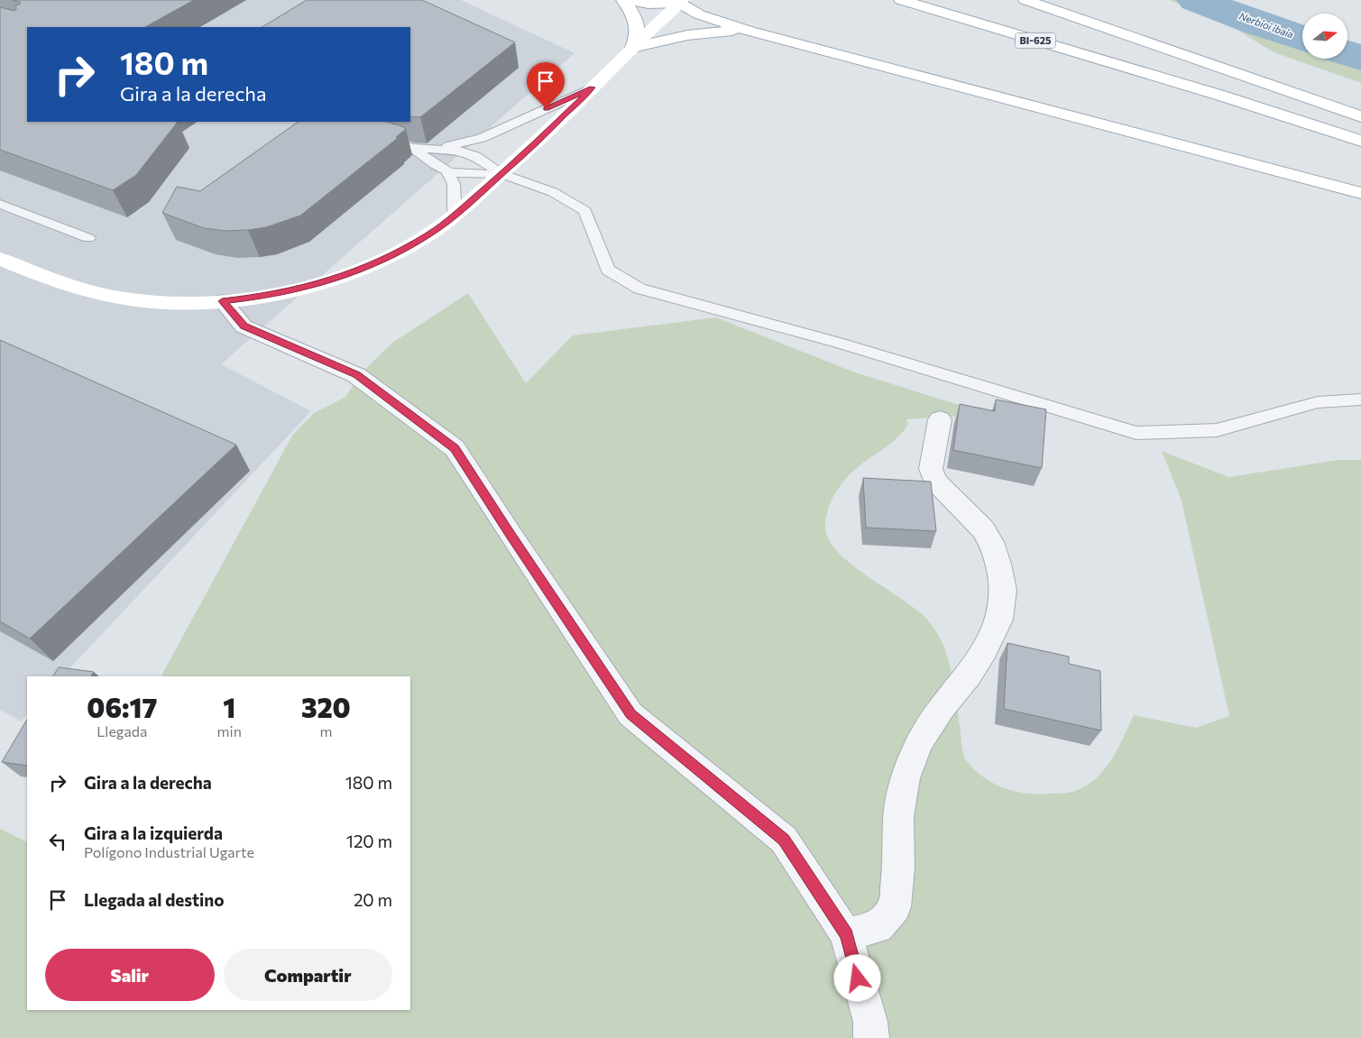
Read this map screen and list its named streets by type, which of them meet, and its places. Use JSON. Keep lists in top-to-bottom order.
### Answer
{
  "streets": {
    "main road": ["BI-625"]
  },
  "water": ["Nerbioi ibaia"],
  "north": "right",
  "page": {
    "turn": ["180 m", "Gira a la derecha"],
    "eta": [
      "06:17",
      "Llegada",
      "1",
      "min",
      "320",
      "m"
    ],
    "list": [
      {
        "name": "Gira a la derecha",
        "value": "180 m"
      },
      {
        "name": "Gira a la izquierda",
        "note": "Polígono Industrial Ugarte",
        "value": "120 m"
      },
      {
        "name": "Llegada al destino",
        "value": "20 m"
      }
    ],
    "buttons": ["Salir", "Compartir"]
  }
}
